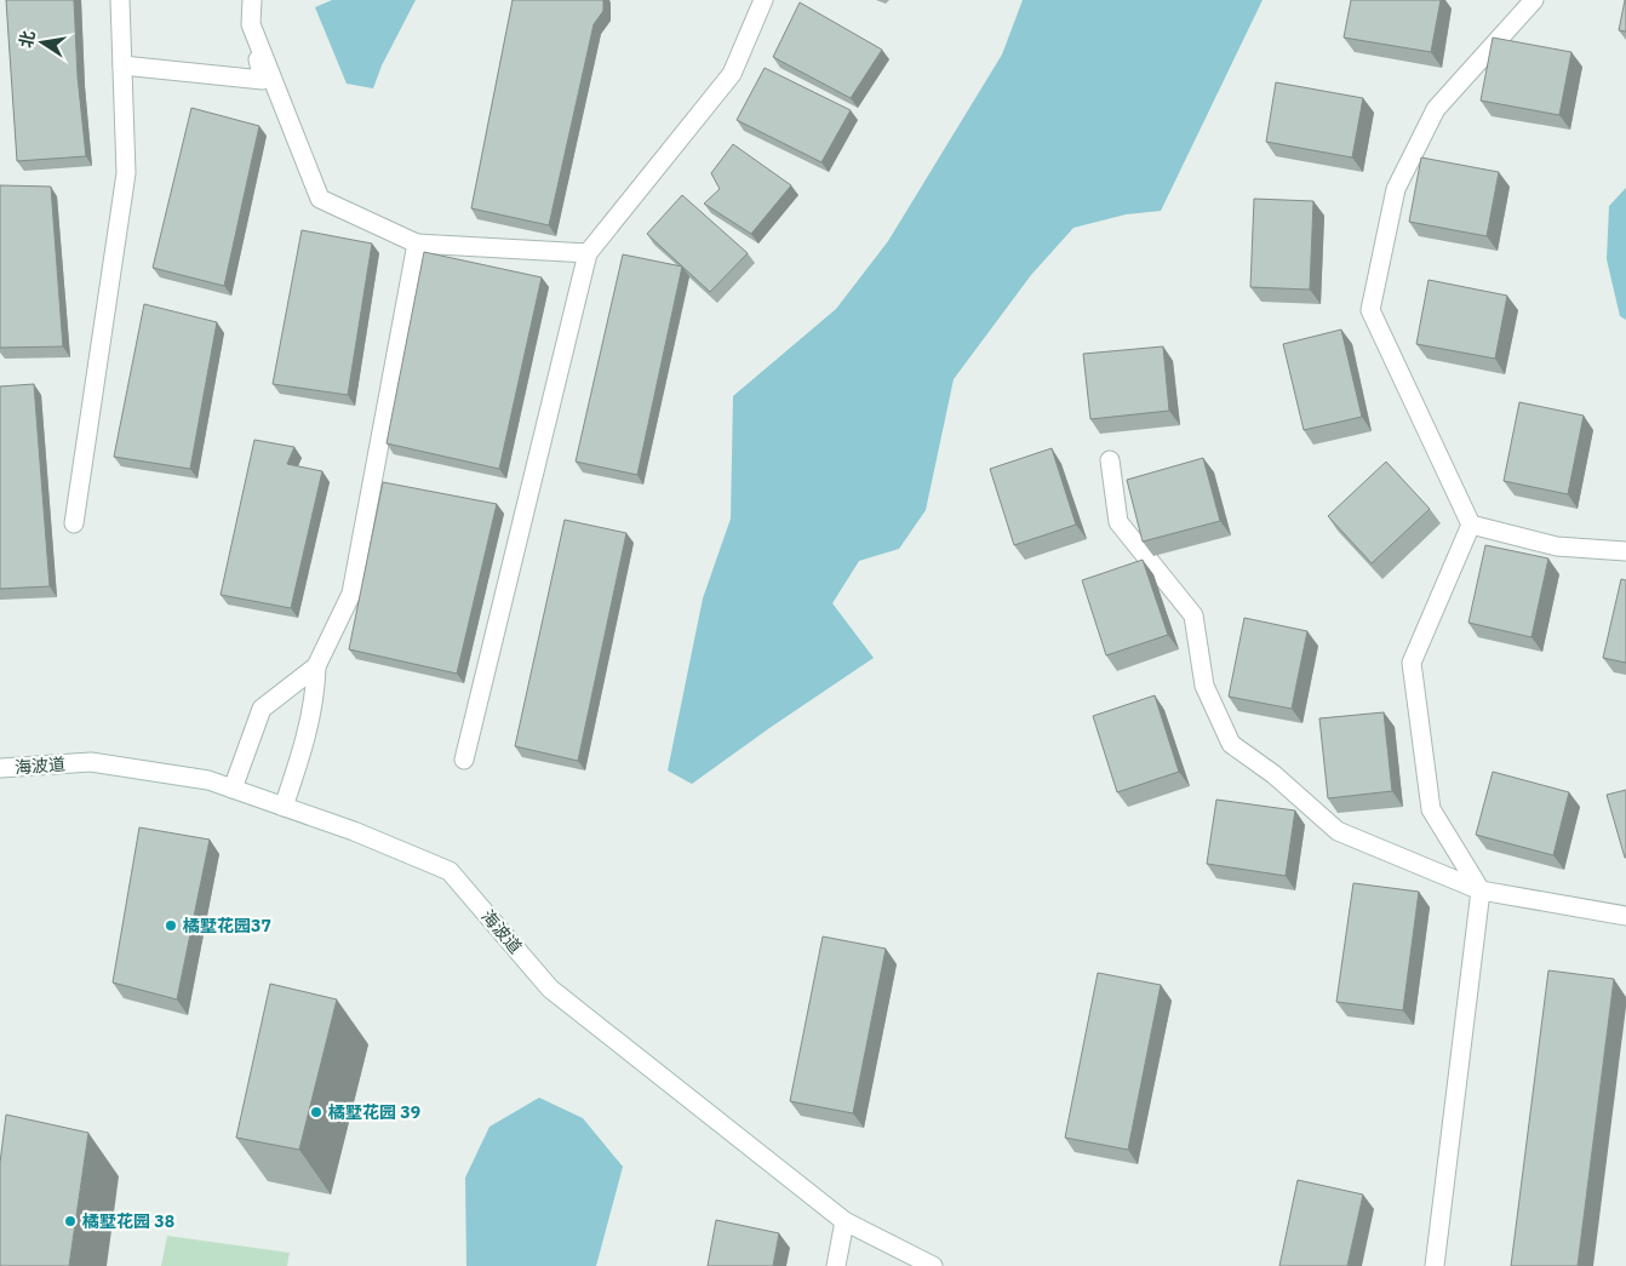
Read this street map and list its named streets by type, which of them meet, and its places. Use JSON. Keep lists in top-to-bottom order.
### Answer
{
  "streets": {
    "street": ["海波道"]
  },
  "places": ["橘墅花园37", "橘墅花园 39", "橘墅花园 38"],
  "north": "left"
}
